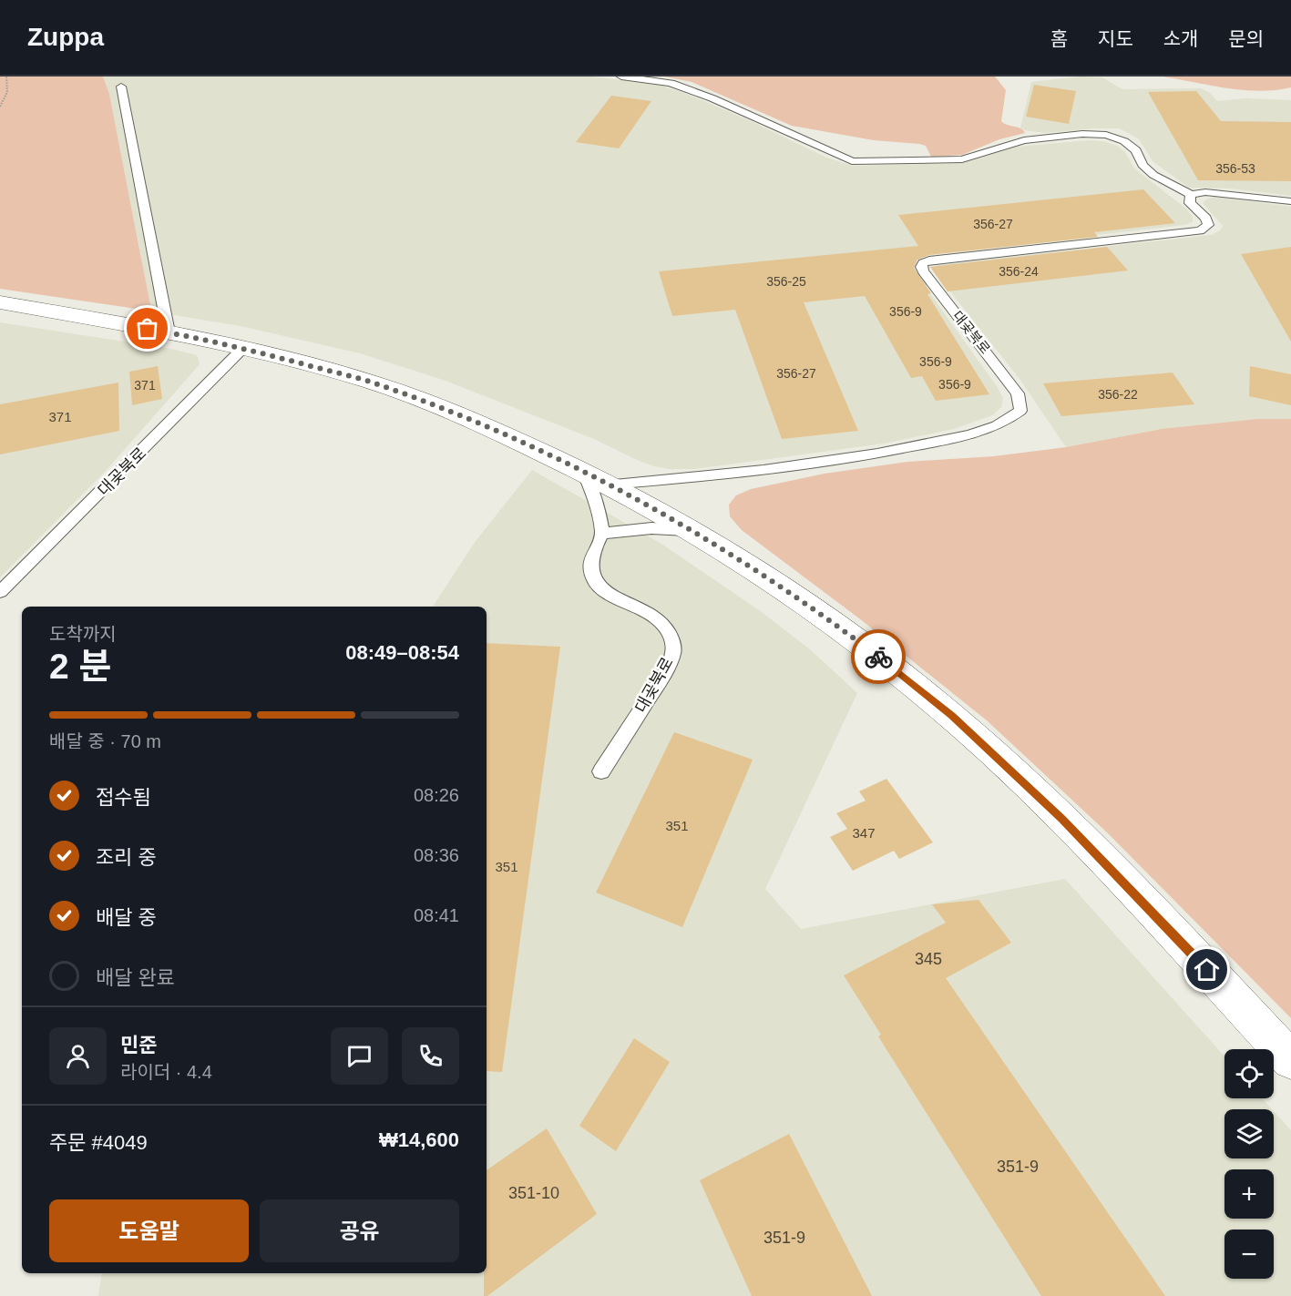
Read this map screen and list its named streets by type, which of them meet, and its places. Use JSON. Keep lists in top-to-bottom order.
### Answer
{
  "streets": {
    "lane": ["대곶북로"]
  },
  "house_numbers": [
    "356-53",
    "356-27",
    "356-24",
    "356-25",
    "356-9",
    "356-9",
    "356-27",
    "356-9",
    "371",
    "356-22",
    "371",
    "351",
    "347",
    "351",
    "345",
    "351-9",
    "351-10",
    "351-9"
  ],
  "page": {
    "header": "Zuppa",
    "nav": [
      "홈",
      "지도",
      "소개",
      "문의"
    ],
    "heading": ["2 분", "도착까지", "08:49–08:54"],
    "panel": [
      "민준",
      "라이더 · 4.4",
      "주문 #4049",
      "₩14,600"
    ],
    "bar": "배달 중 · 70 m",
    "list": [
      ["접수됨", "08:26"],
      ["조리 중", "08:36"],
      ["배달 중", "08:41"],
      "배달 완료"
    ],
    "map_buttons": ["+", "−"],
    "buttons": ["도움말", "공유"]
  }
}
